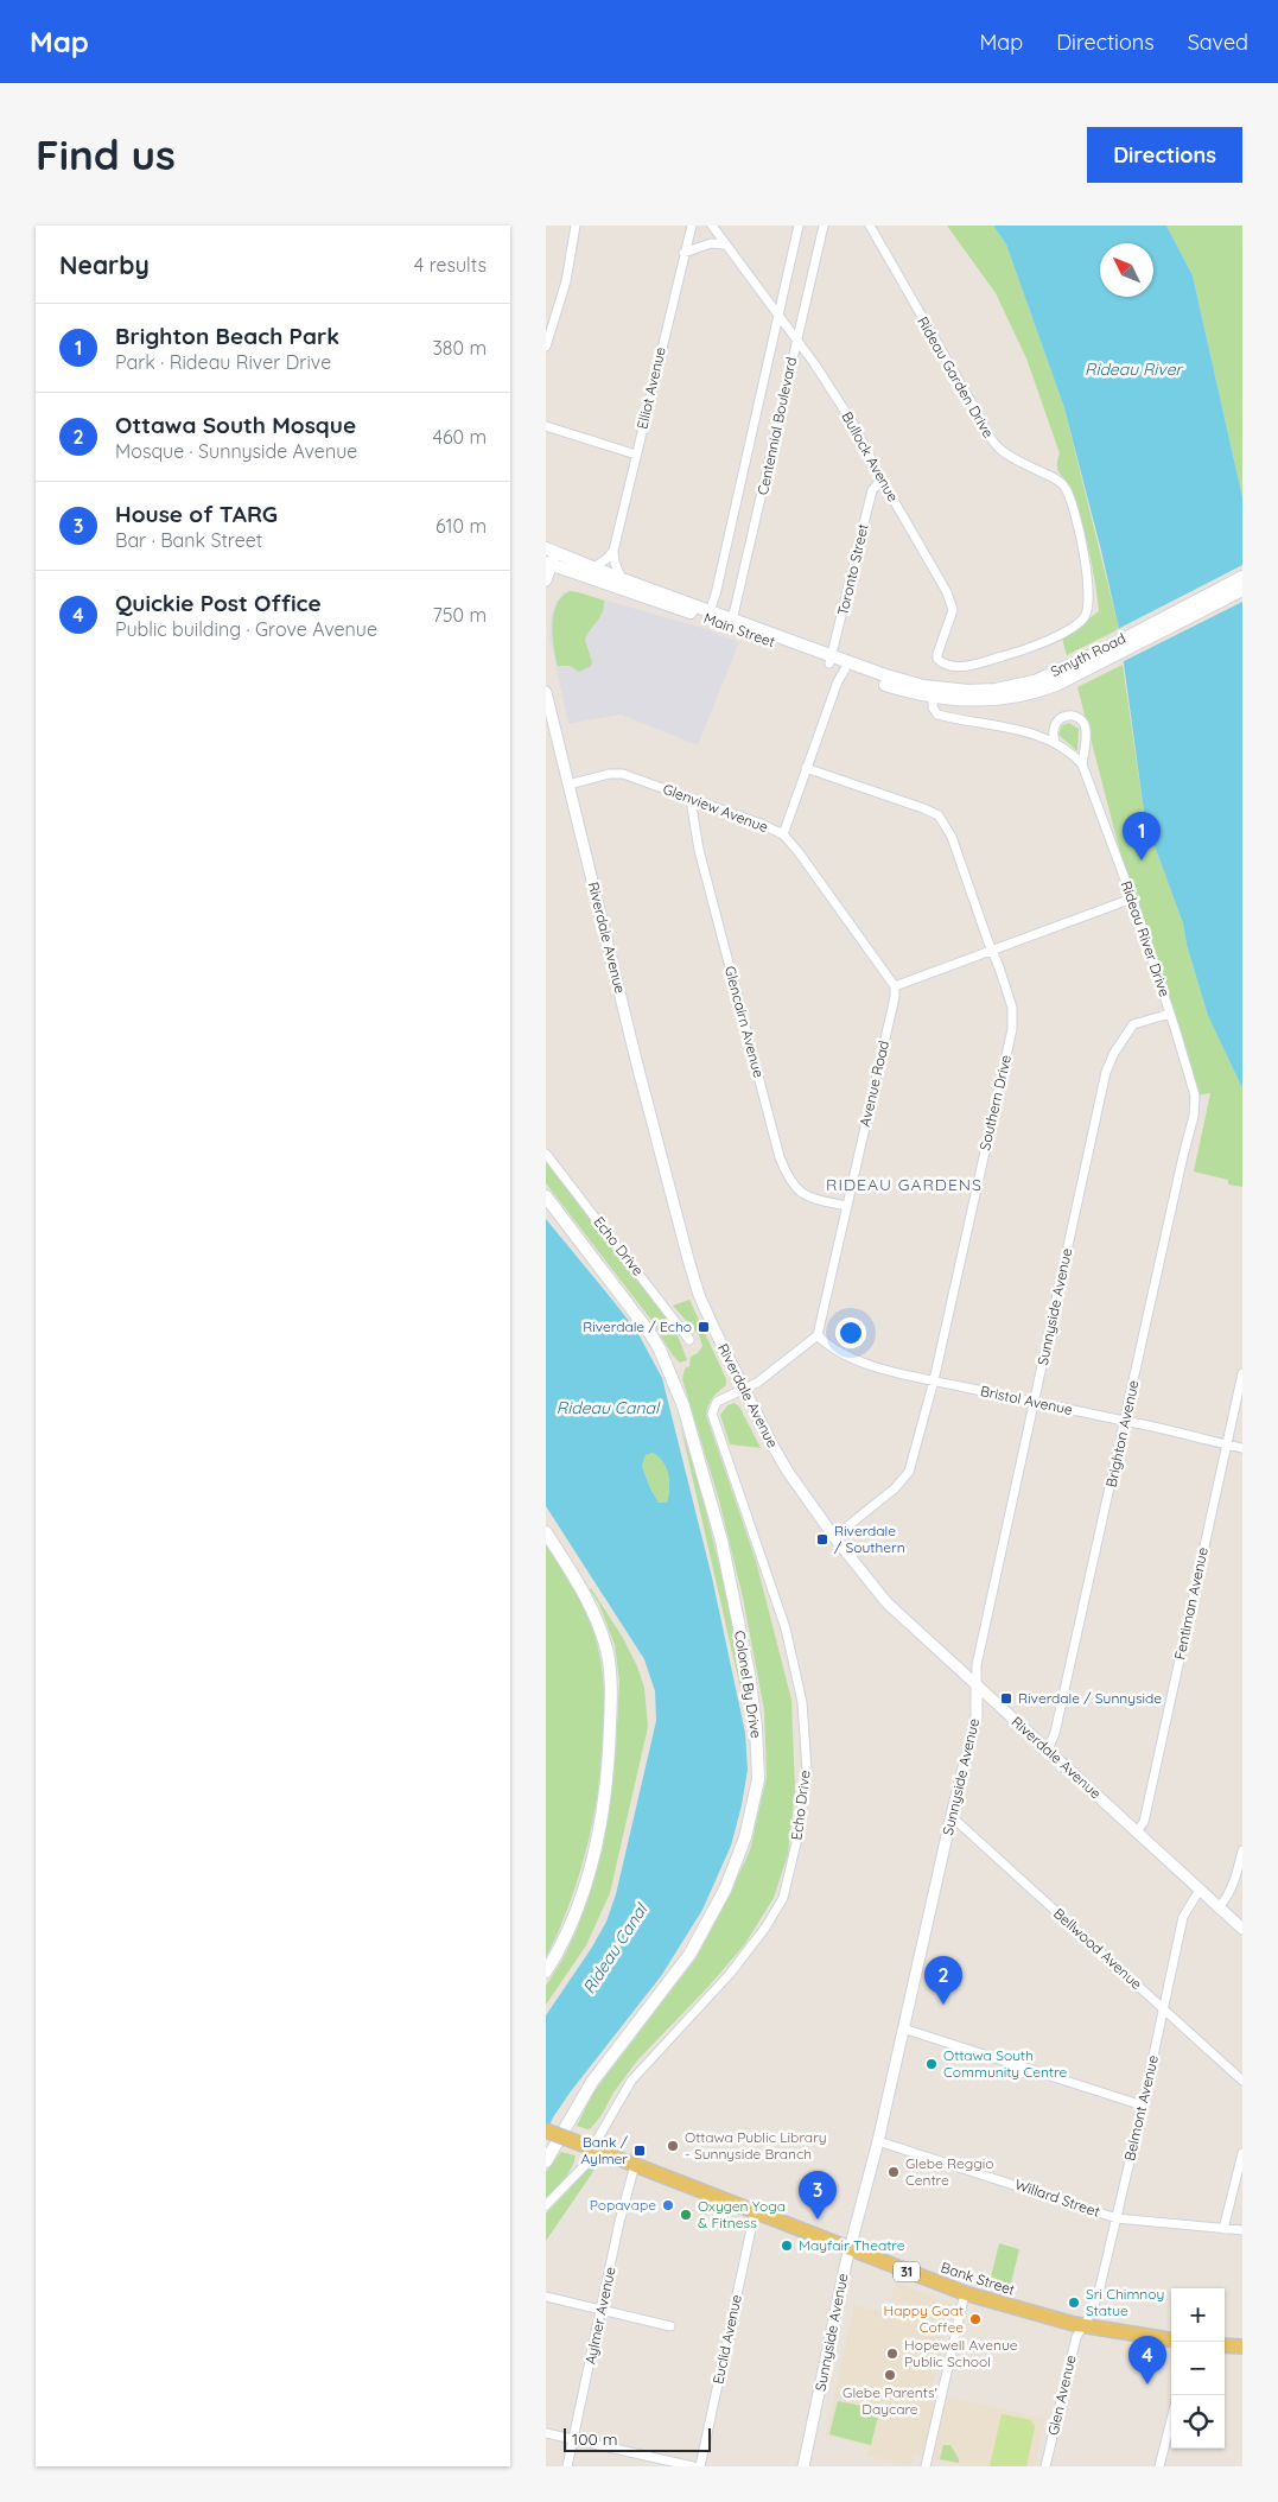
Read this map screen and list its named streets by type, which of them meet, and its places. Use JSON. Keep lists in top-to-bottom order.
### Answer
{
  "streets": {
    "main road": [
      "Main Street",
      "Smyth Road",
      "Colonel By Drive",
      "31",
      "Bank Street"
    ],
    "street": [
      "Rideau Garden Drive",
      "Elliot Avenue",
      "Centennial Boulevard",
      "Bullock Avenue",
      "Toronto Street",
      "Glenview Avenue",
      "Riverdale Avenue",
      "Rideau River Drive",
      "Glencairn Avenue",
      "Avenue Road",
      "Southern Drive",
      "Echo Drive",
      "Sunnyside Avenue",
      "Bristol Avenue",
      "Brighton Avenue",
      "Fentiman Avenue",
      "Bellwood Avenue",
      "Belmont Avenue",
      "Willard Street",
      "Aylmer Avenue",
      "Euclid Avenue",
      "Glen Avenue"
    ]
  },
  "crossings": [
    ["Rideau Garden Drive", "Bullock Avenue"],
    ["Elliot Avenue", "Main Street"],
    ["Centennial Boulevard", "Bullock Avenue"],
    ["Centennial Boulevard", "Main Street"],
    ["Bullock Avenue", "Toronto Street"],
    ["Toronto Street", "Main Street"],
    ["Main Street", "Smyth Road"],
    ["Glenview Avenue", "Riverdale Avenue"],
    ["Glenview Avenue", "Glencairn Avenue"],
    ["Glenview Avenue", "Avenue Road"],
    ["Riverdale Avenue", "Southern Drive"],
    ["Riverdale Avenue", "Echo Drive"],
    ["Riverdale Avenue", "Sunnyside Avenue"],
    ["Riverdale Avenue", "Brighton Avenue"],
    ["Riverdale Avenue", "Fentiman Avenue"],
    ["Riverdale Avenue", "Belmont Avenue"],
    ["Rideau River Drive", "Sunnyside Avenue"],
    ["Rideau River Drive", "Brighton Avenue"],
    ["Glencairn Avenue", "Avenue Road"],
    ["Avenue Road", "Bristol Avenue"],
    ["Southern Drive", "Bristol Avenue"],
    ["Echo Drive", "Bank Street"],
    ["Sunnyside Avenue", "Bristol Avenue"],
    ["Sunnyside Avenue", "Bellwood Avenue"],
    ["Sunnyside Avenue", "Willard Street"],
    ["Sunnyside Avenue", "Bank Street"],
    ["Bristol Avenue", "Brighton Avenue"],
    ["Bristol Avenue", "Fentiman Avenue"],
    ["Bellwood Avenue", "Belmont Avenue"],
    ["Belmont Avenue", "Willard Street"],
    ["Belmont Avenue", "Bank Street"],
    ["Belmont Avenue", "Glen Avenue"],
    ["Bank Street", "Aylmer Avenue"],
    ["Bank Street", "Euclid Avenue"],
    ["Bank Street", "Glen Avenue"]
  ],
  "districts": ["RIDEAU GARDENS"],
  "water": ["Rideau River", "Rideau Canal"],
  "places": {
    "transit": [
      "Riverdale / Echo",
      "Riverdale / Southern",
      "Riverdale / Sunnyside",
      "Bank / Aylmer"
    ],
    "other": [
      "Ottawa South Community Centre",
      "Ottawa Public Library - Sunnyside Branch",
      "Glebe Reggio Centre",
      "Popavape",
      "Oxygen Yoga & Fitness",
      "Mayfair Theatre",
      "Sri Chimnoy Statue",
      "Happy Goat Coffee",
      "Hopewell Avenue Public School",
      "Glebe Parents' Daycare"
    ]
  },
  "scale_bar": "100 m",
  "north": "top left",
  "page": {
    "header": "Map",
    "nav": ["Map", "Directions", "Saved"],
    "buttons": "Directions",
    "title": "Find us",
    "heading": ["Nearby", "4 results"],
    "list": [
      {
        "mark": "1",
        "name": "Brighton Beach Park",
        "note": "Park · Rideau River Drive",
        "value": "380 m"
      },
      {
        "mark": "2",
        "name": "Ottawa South Mosque",
        "note": "Mosque · Sunnyside Avenue",
        "value": "460 m"
      },
      {
        "mark": "3",
        "name": "House of TARG",
        "note": "Bar · Bank Street",
        "value": "610 m"
      },
      {
        "mark": "4",
        "name": "Quickie Post Office",
        "note": "Public building · Grove Avenue",
        "value": "750 m"
      }
    ],
    "pins": [
      "1",
      "2",
      "3",
      "4"
    ],
    "map_buttons": ["+", "−"],
    "scale": "100 m"
  }
}
